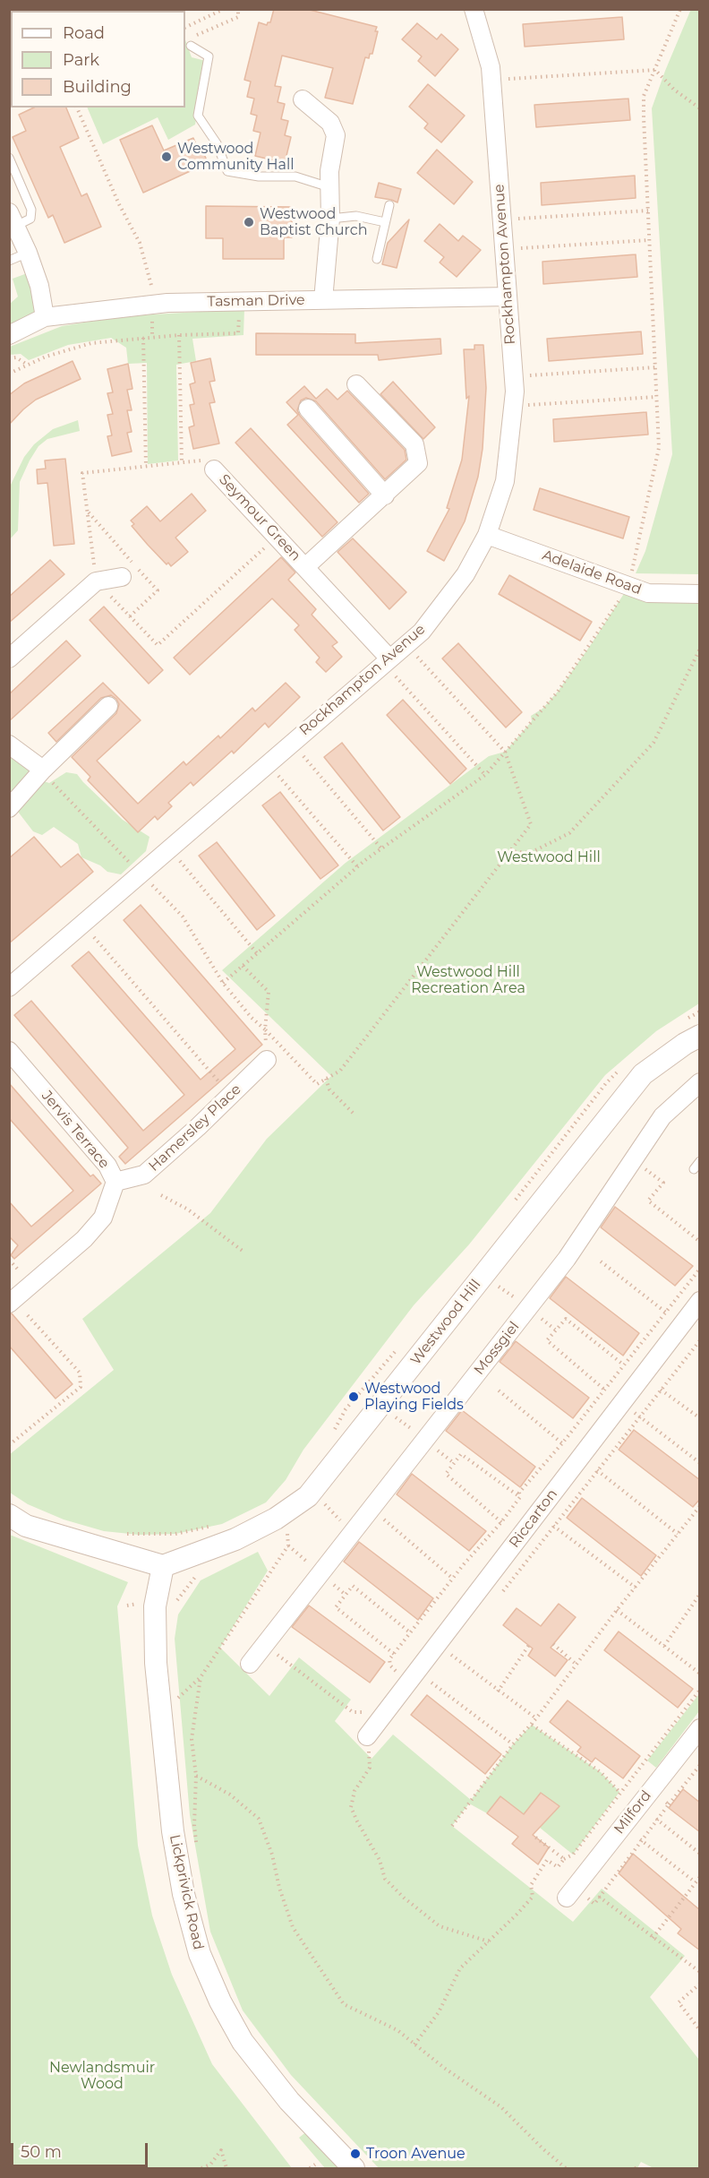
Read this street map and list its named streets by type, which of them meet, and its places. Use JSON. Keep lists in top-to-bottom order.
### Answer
{
  "streets": {
    "street": [
      "Rockhampton Avenue",
      "Tasman Drive",
      "Seymour Green",
      "Adelaide Road",
      "Hamersley Place",
      "Jervis Terrace",
      "Westwood Hill",
      "Mossgiel",
      "Riccarton",
      "Milford",
      "Lickprivick Road"
    ]
  },
  "crossings": [
    ["Rockhampton Avenue", "Tasman Drive"],
    ["Rockhampton Avenue", "Seymour Green"],
    ["Rockhampton Avenue", "Adelaide Road"],
    ["Hamersley Place", "Jervis Terrace"],
    ["Westwood Hill", "Lickprivick Road"]
  ],
  "parks": ["Westwood Hill", "Westwood Hill Recreation Area", "Newlandsmuir Wood"],
  "places": [
    "Westwood Community Hall",
    "Westwood Baptist Church",
    "Westwood Playing Fields",
    "Troon Avenue"
  ],
  "legend": ["Road", "Park", "Building"],
  "scale_bar": "50 m"
}
